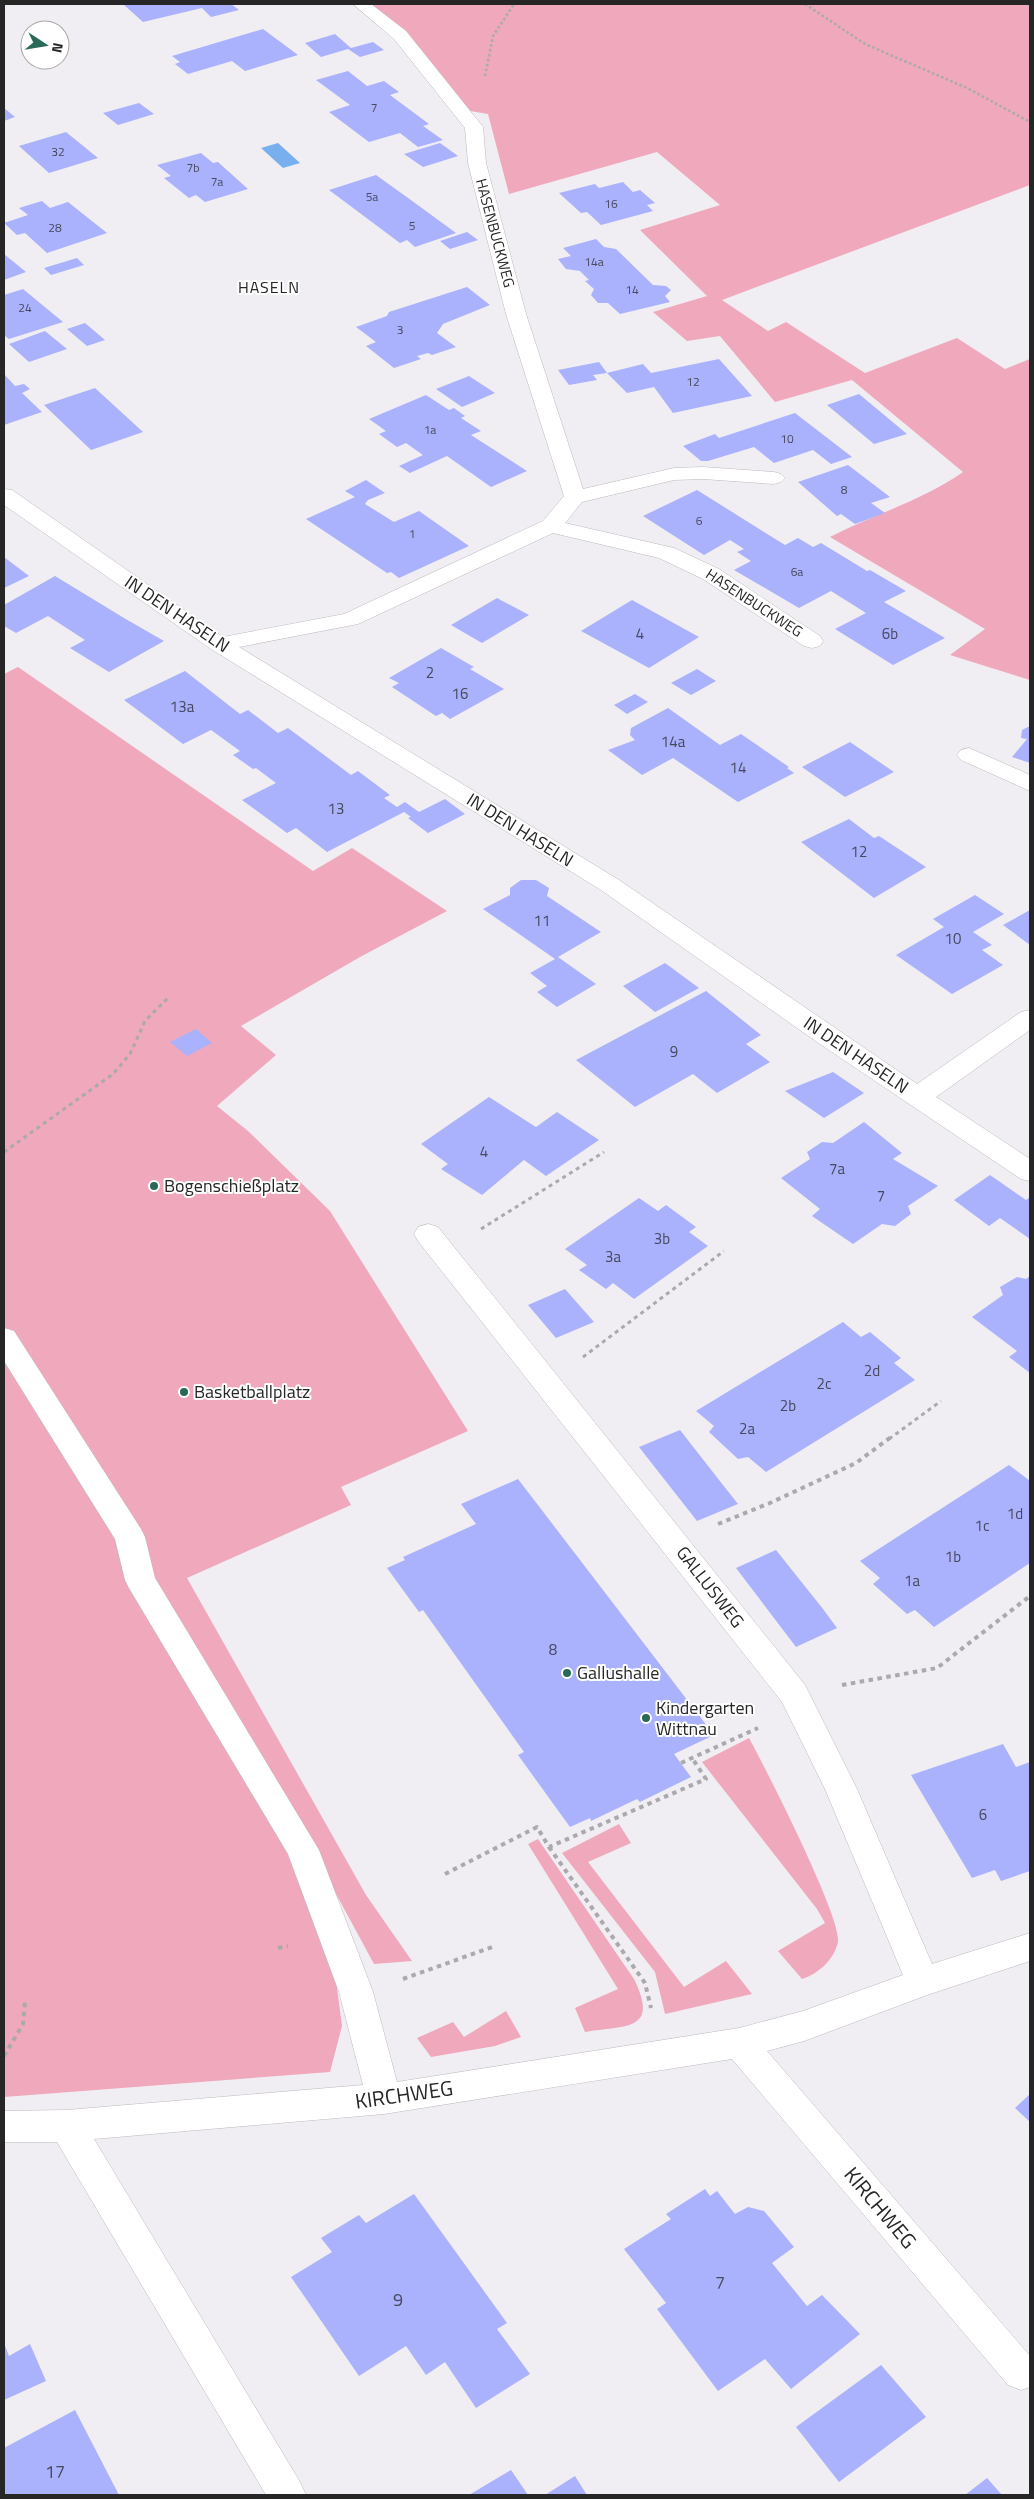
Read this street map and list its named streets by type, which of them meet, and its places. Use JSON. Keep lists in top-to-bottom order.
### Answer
{
  "streets": {
    "street": [
      "HASENBUCKWEG",
      "IN DEN HASELN",
      "GALLUSWEG",
      "KIRCHWEG"
    ]
  },
  "crossings": [
    ["GALLUSWEG", "KIRCHWEG"]
  ],
  "districts": ["HASELN"],
  "places": [
    "Bogenschießplatz",
    "Basketballplatz",
    "Gallushalle",
    "Kindergarten Wittnau"
  ],
  "house_numbers": [
    "7",
    "32",
    "7b",
    "7a",
    "5a",
    "16",
    "5",
    "28",
    "14a",
    "14",
    "24",
    "3",
    "12",
    "1a",
    "10",
    "8",
    "6",
    "1",
    "6a",
    "4",
    "6b",
    "2",
    "16",
    "13a",
    "14a",
    "14",
    "13",
    "12",
    "11",
    "10",
    "9",
    "4",
    "7a",
    "7",
    "3b",
    "3a",
    "2d",
    "2c",
    "2b",
    "2a",
    "1d",
    "1c",
    "1b",
    "1a",
    "8",
    "6",
    "7",
    "9",
    "17"
  ],
  "north": "right"
}
